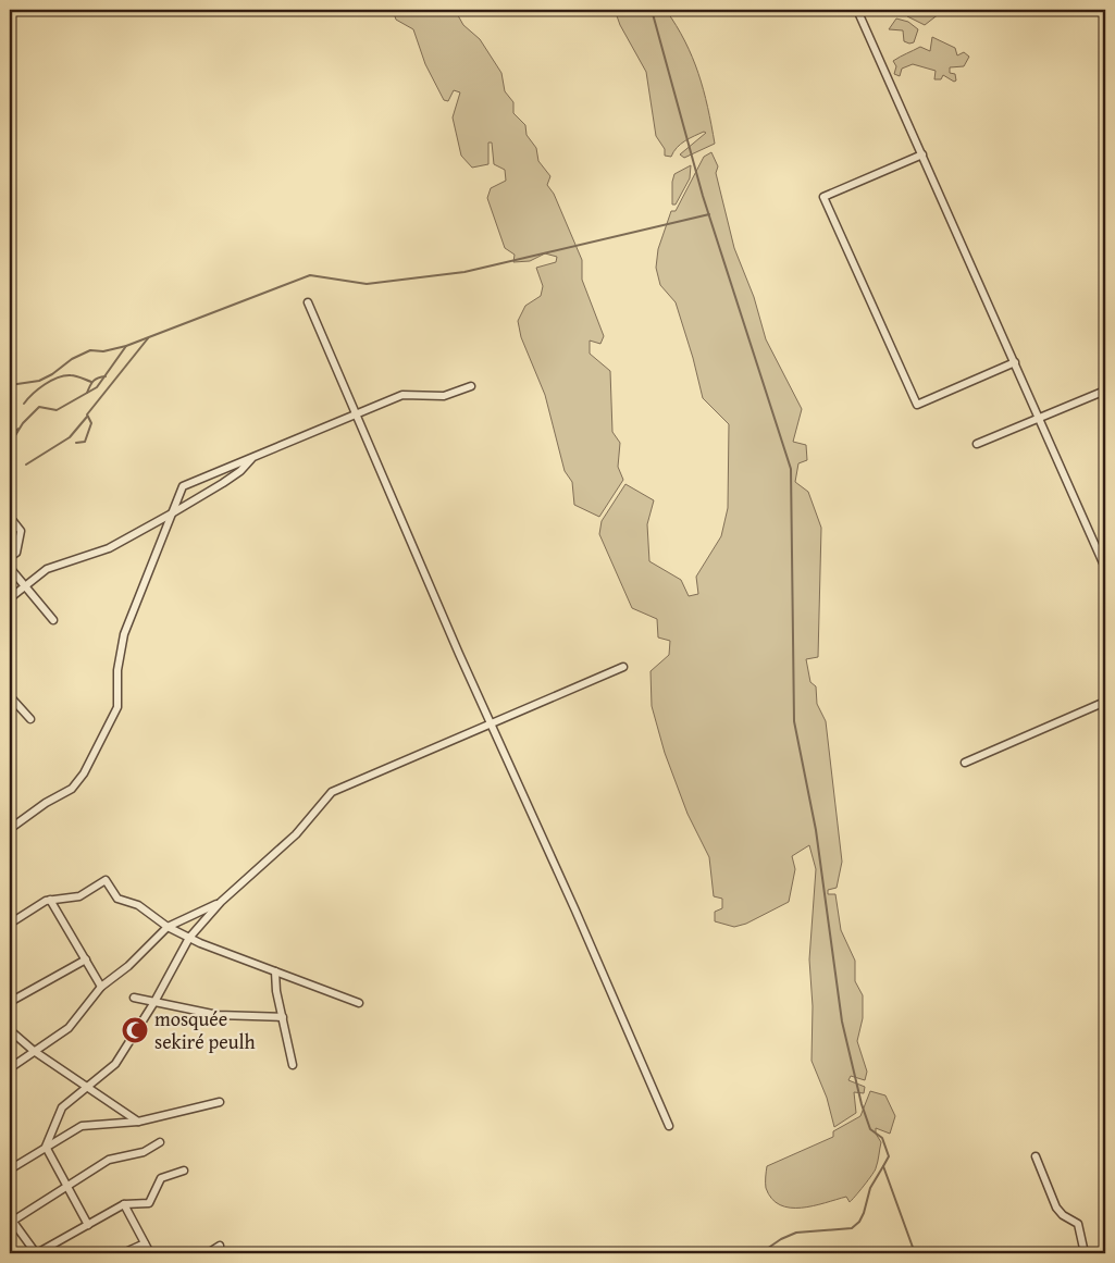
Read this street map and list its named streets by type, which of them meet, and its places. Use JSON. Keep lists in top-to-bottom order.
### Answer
{
  "places": {
    "mosque": ["mosquée sekiré peulh"]
  }
}
